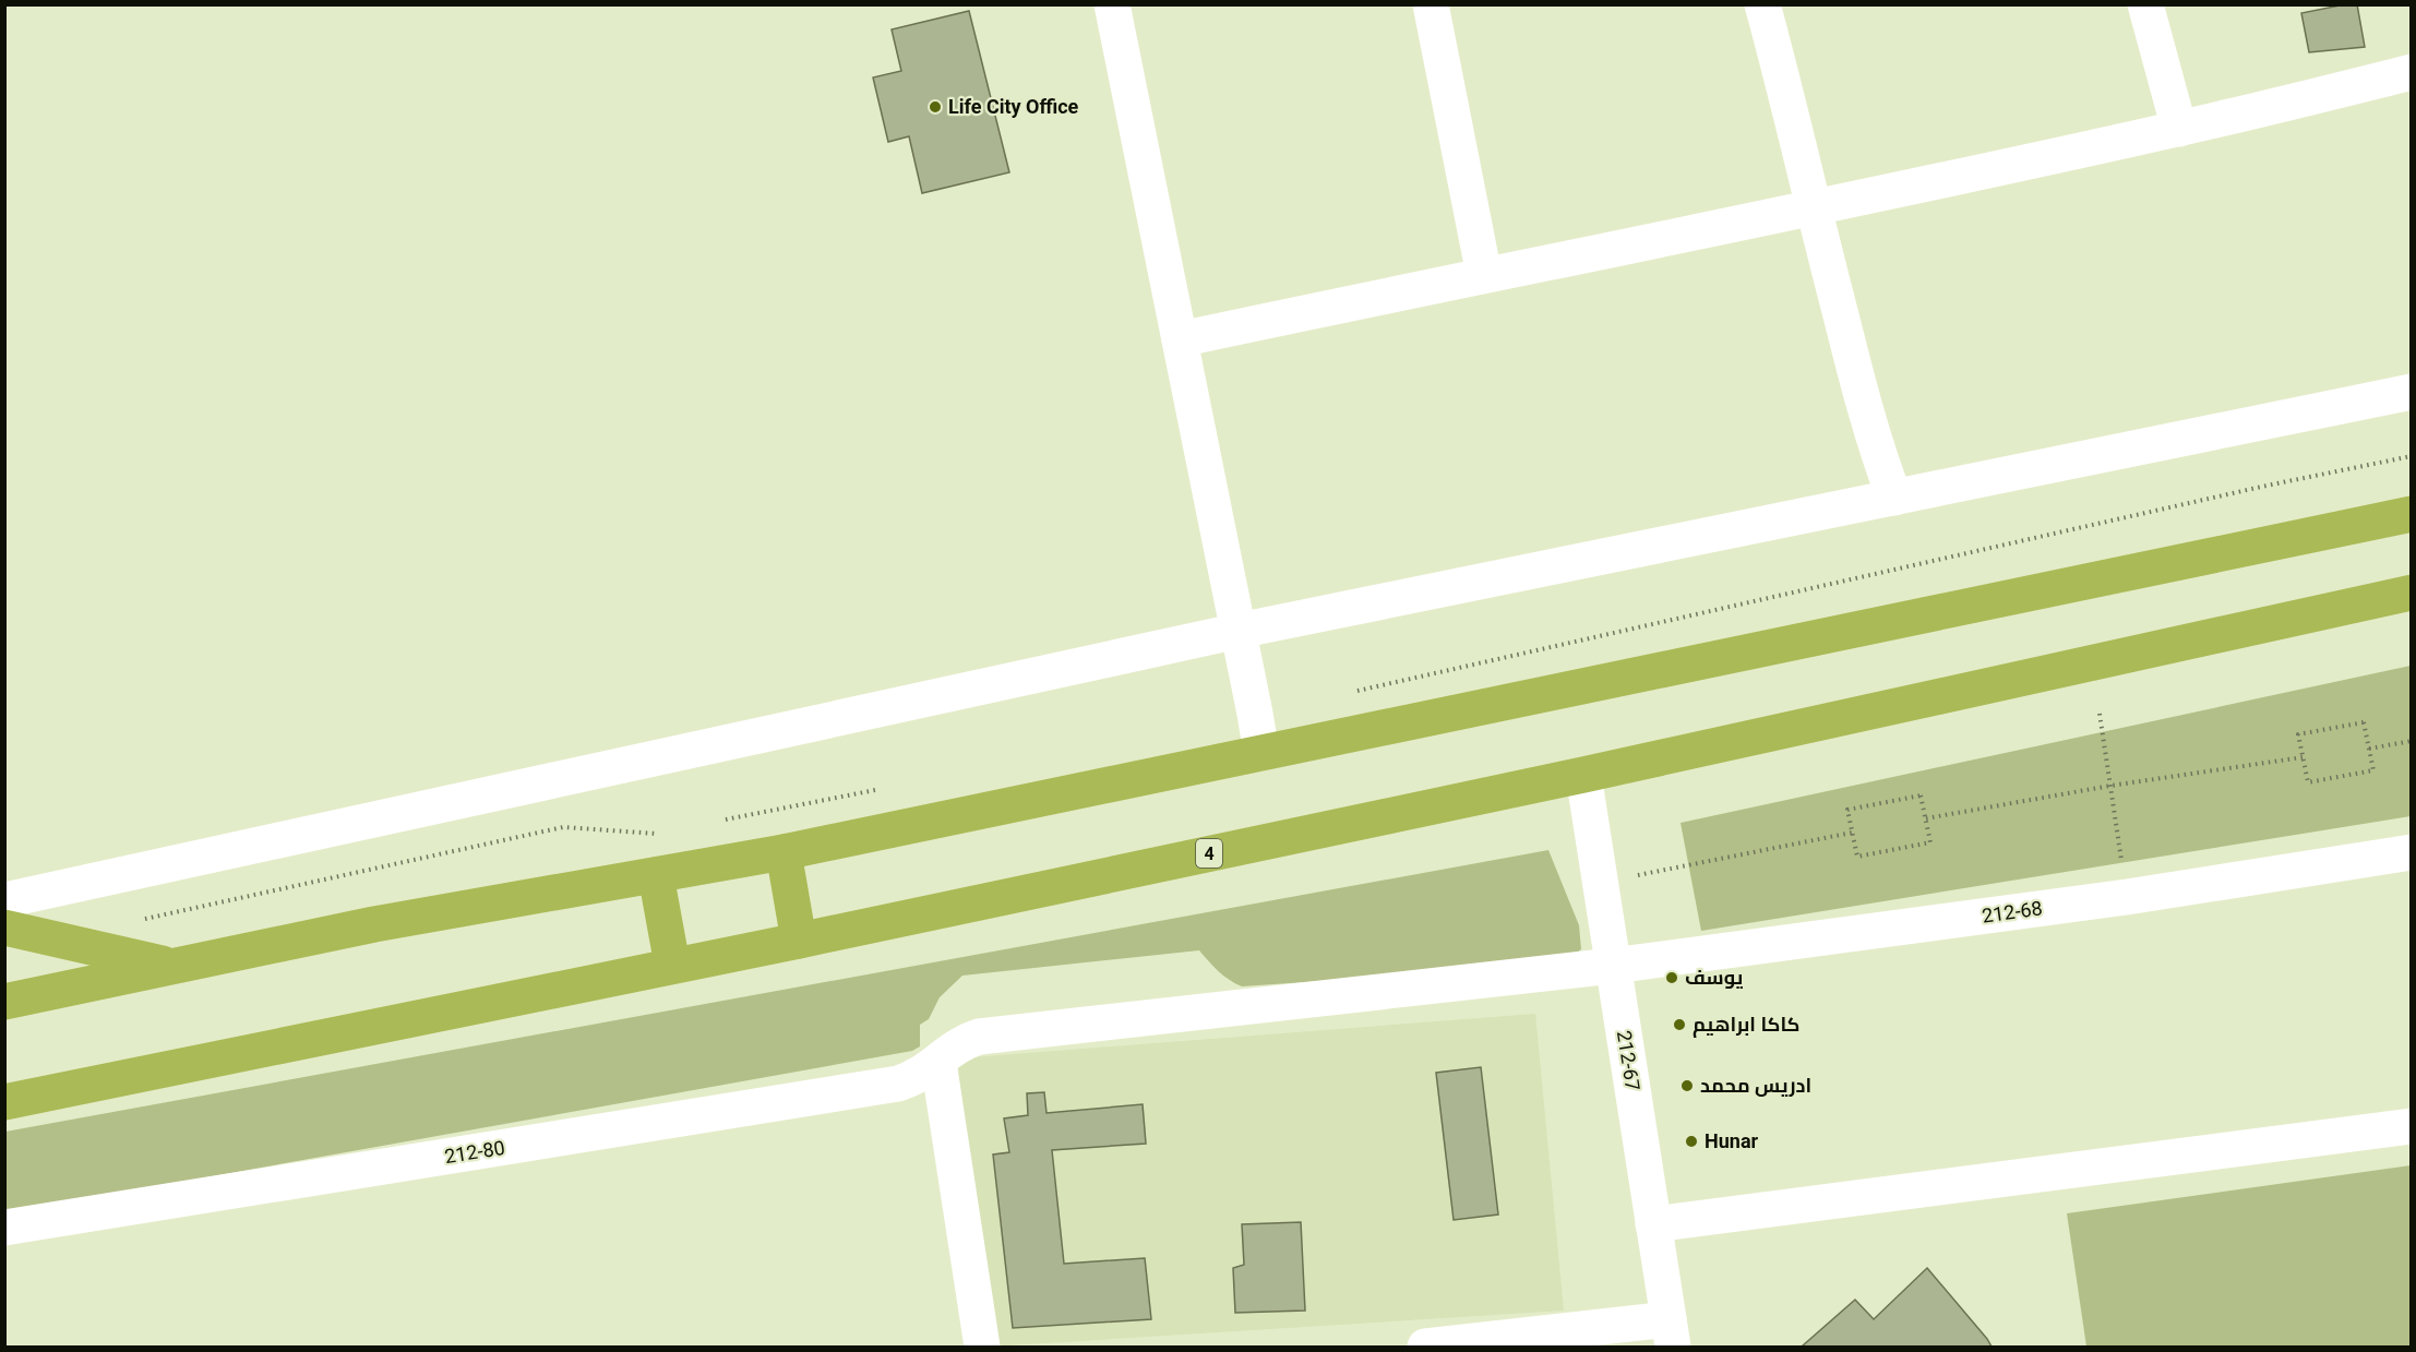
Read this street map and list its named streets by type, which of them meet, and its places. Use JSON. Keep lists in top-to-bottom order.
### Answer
{
  "streets": {
    "highway": ["4"],
    "street": ["212-68", "212-67", "212-80"]
  },
  "crossings": [
    ["4", "212-67"],
    ["212-68", "212-67"],
    ["212-68", "212-80"]
  ],
  "places": [
    "Life City Office",
    "يوسف",
    "کاکا ابراهيم",
    "ادريس محمد",
    "Hunar"
  ]
}
